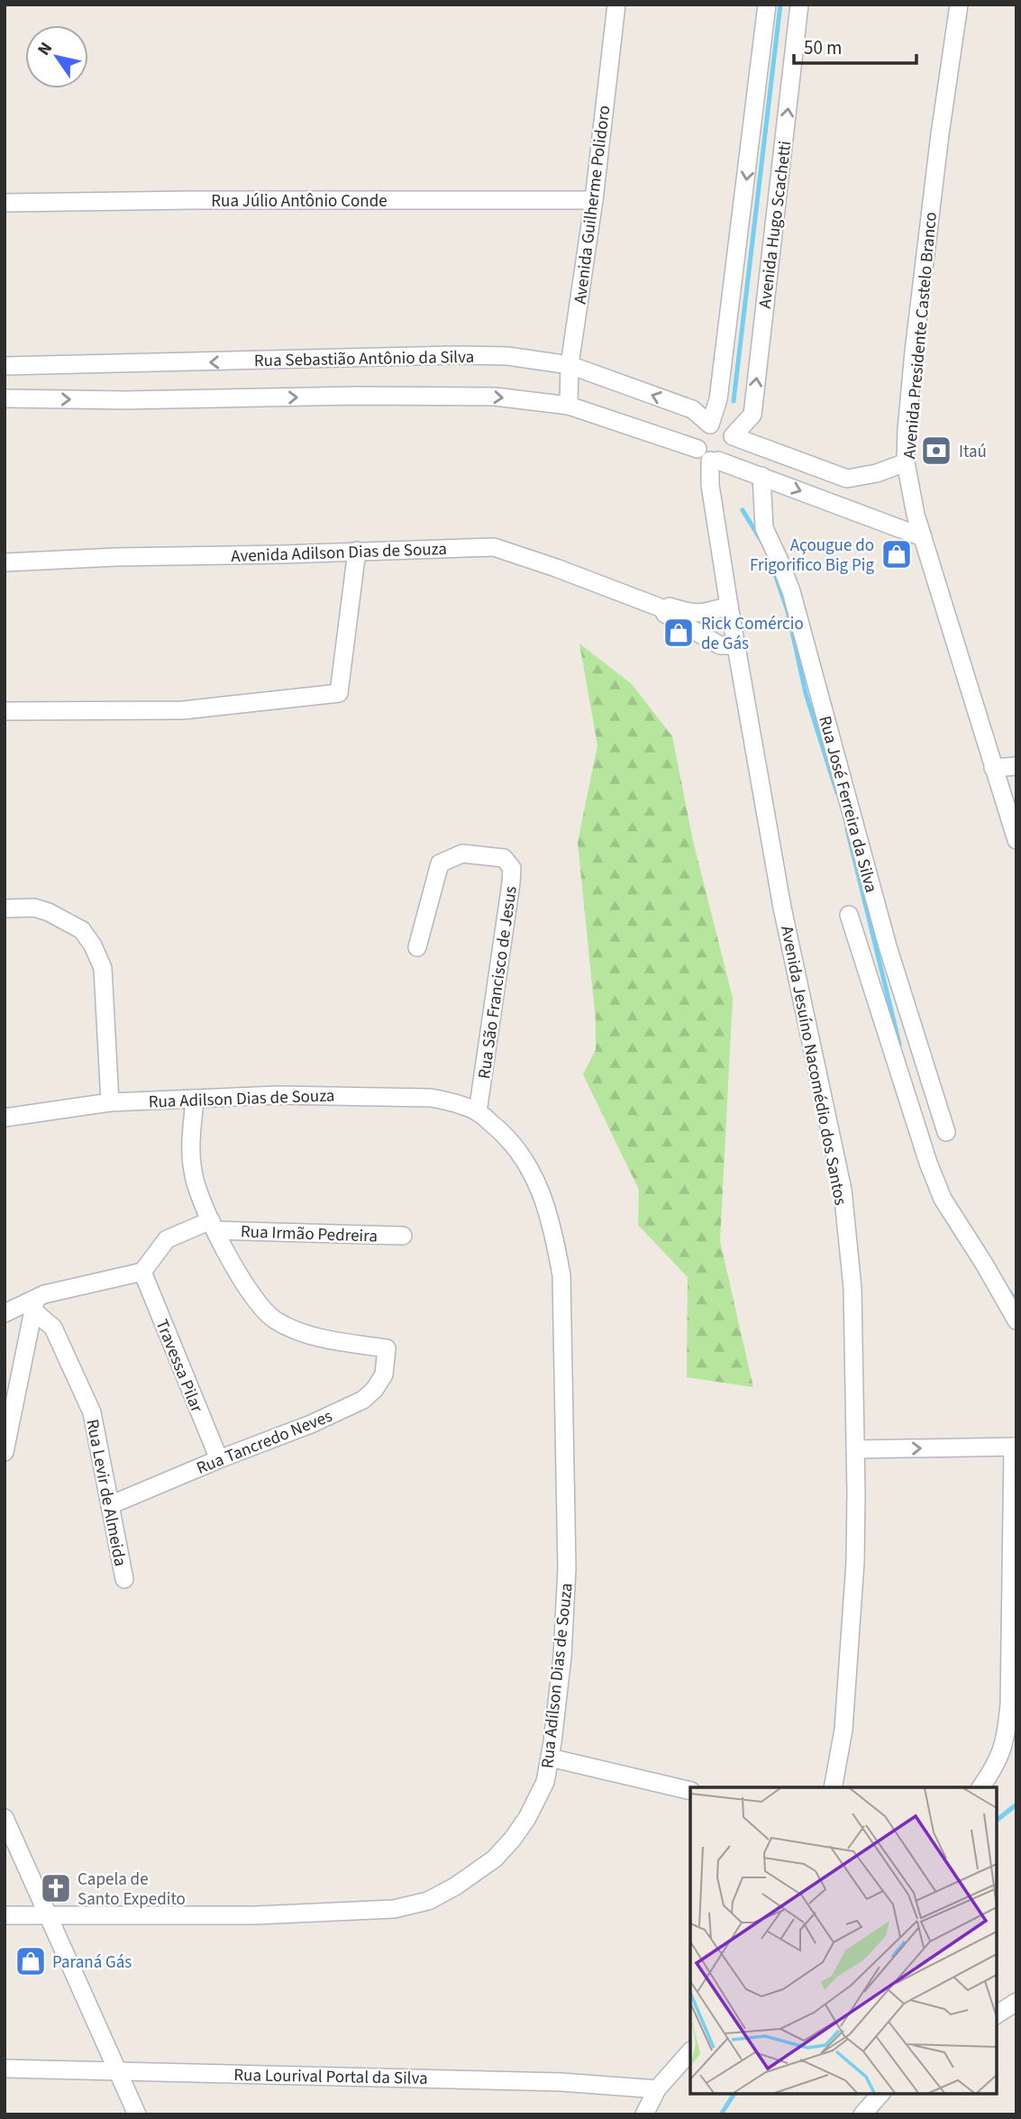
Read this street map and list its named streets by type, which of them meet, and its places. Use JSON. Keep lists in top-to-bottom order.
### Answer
{
  "streets": {
    "street": [
      "Rua Júlio Antônio Conde",
      "Avenida Guilherme Polidoro",
      "Avenida Hugo Scachetti",
      "Avenida Presidente Castelo Branco",
      "Rua Sebastião Antônio da Silva",
      "Avenida Adilson Dias de Souza",
      "Rua José Ferreira da Silva",
      "Rua São Francisco de Jesus",
      "Avenida Jesuíno Nacomédio dos Santos",
      "Rua Adilson Dias de Souza",
      "Rua Irmão Pedreira",
      "Travessa Pilar",
      "Rua Tancredo Neves",
      "Rua Levir de Almeida",
      "Rua Adílson Dias de Souza",
      "Rua Lourival Portal da Silva"
    ]
  },
  "crossings": [
    ["Rua Júlio Antônio Conde", "Avenida Guilherme Polidoro"],
    ["Avenida Guilherme Polidoro", "Rua Sebastião Antônio da Silva"],
    ["Avenida Hugo Scachetti", "Rua Sebastião Antônio da Silva"],
    ["Avenida Hugo Scachetti", "Avenida Jesuíno Nacomédio dos Santos"],
    ["Rua Sebastião Antônio da Silva", "Avenida Jesuíno Nacomédio dos Santos"],
    ["Avenida Adilson Dias de Souza", "Avenida Jesuíno Nacomédio dos Santos"],
    ["Rua São Francisco de Jesus", "Rua Adilson Dias de Souza"],
    ["Rua São Francisco de Jesus", "Rua Adílson Dias de Souza"],
    ["Rua Adilson Dias de Souza", "Rua Adílson Dias de Souza"],
    ["Rua Irmão Pedreira", "Rua Tancredo Neves"],
    ["Travessa Pilar", "Rua Tancredo Neves"],
    ["Rua Tancredo Neves", "Rua Levir de Almeida"]
  ],
  "places": {
    "bank": ["Itaú"],
    "shop": ["Açougue do Frigorifico Big Pig", "Rick Comércio de Gás", "Paraná Gás"],
    "church": ["Capela de Santo Expedito"]
  },
  "scale_bar": "50 m",
  "north": "top left"
}
